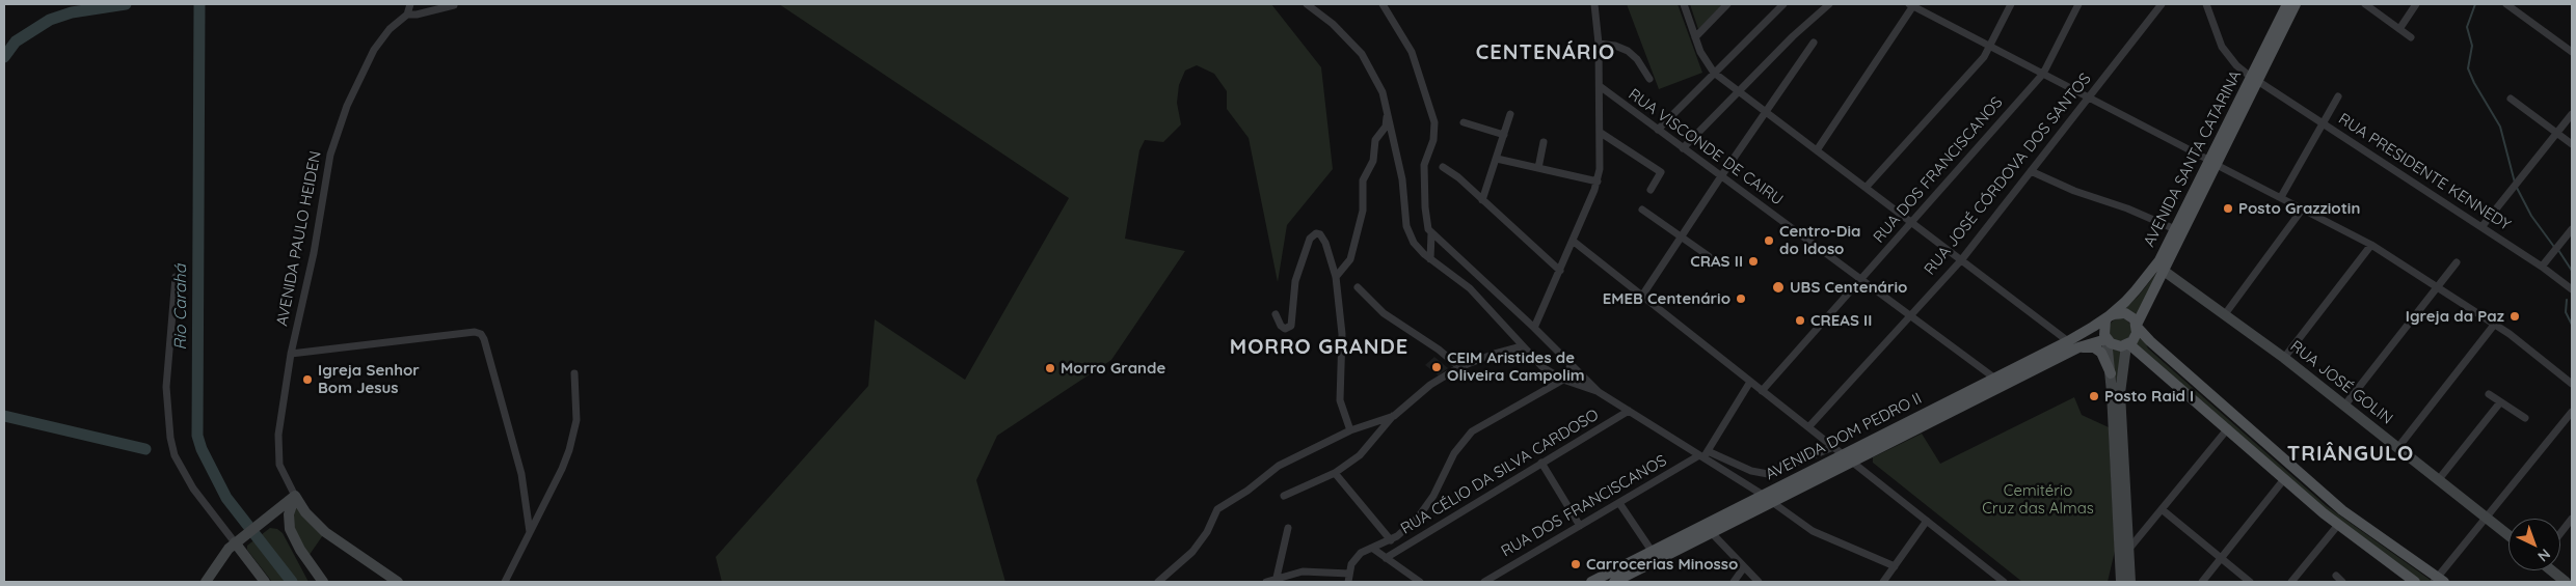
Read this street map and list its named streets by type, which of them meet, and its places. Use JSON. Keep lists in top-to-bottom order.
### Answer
{
  "streets": {
    "main road": ["AVENIDA SANTA CATARINA", "RUA JOSÉ GOLIN", "AVENIDA DOM PEDRO II"],
    "street": [
      "RUA VISCONDE DE CAIRU",
      "RUA DOS FRANCISCANOS",
      "RUA PRESIDENTE KENNEDY",
      "RUA JOSÉ CÓRDOVA DOS SANTOS",
      "AVENIDA PAULO HEIDEN",
      "RUA CÉLIO DA SILVA CARDOSO"
    ]
  },
  "crossings": [
    ["RUA VISCONDE DE CAIRU", "RUA DOS FRANCISCANOS"],
    ["RUA VISCONDE DE CAIRU", "RUA JOSÉ CÓRDOVA DOS SANTOS"],
    ["RUA VISCONDE DE CAIRU", "AVENIDA DOM PEDRO II"],
    ["AVENIDA SANTA CATARINA", "RUA PRESIDENTE KENNEDY"],
    ["AVENIDA SANTA CATARINA", "RUA JOSÉ GOLIN"],
    ["AVENIDA SANTA CATARINA", "AVENIDA DOM PEDRO II"]
  ],
  "districts": ["CENTENÁRIO", "MORRO GRANDE", "TRIÂNGULO"],
  "water": ["Rio Carahá"],
  "parks": ["Cemitério Cruz das Almas"],
  "places": [
    "Posto Grazziotin",
    "Centro-Dia do Idoso",
    "CRAS II",
    "UBS Centenário",
    "EMEB Centenário",
    "Igreja da Paz",
    "CREAS II",
    "CEIM Aristides de Oliveira Campolim",
    "Morro Grande",
    "Igreja Senhor Bom Jesus",
    "Posto Raid I",
    "Carrocerias Minosso"
  ],
  "north": "bottom right"
}
